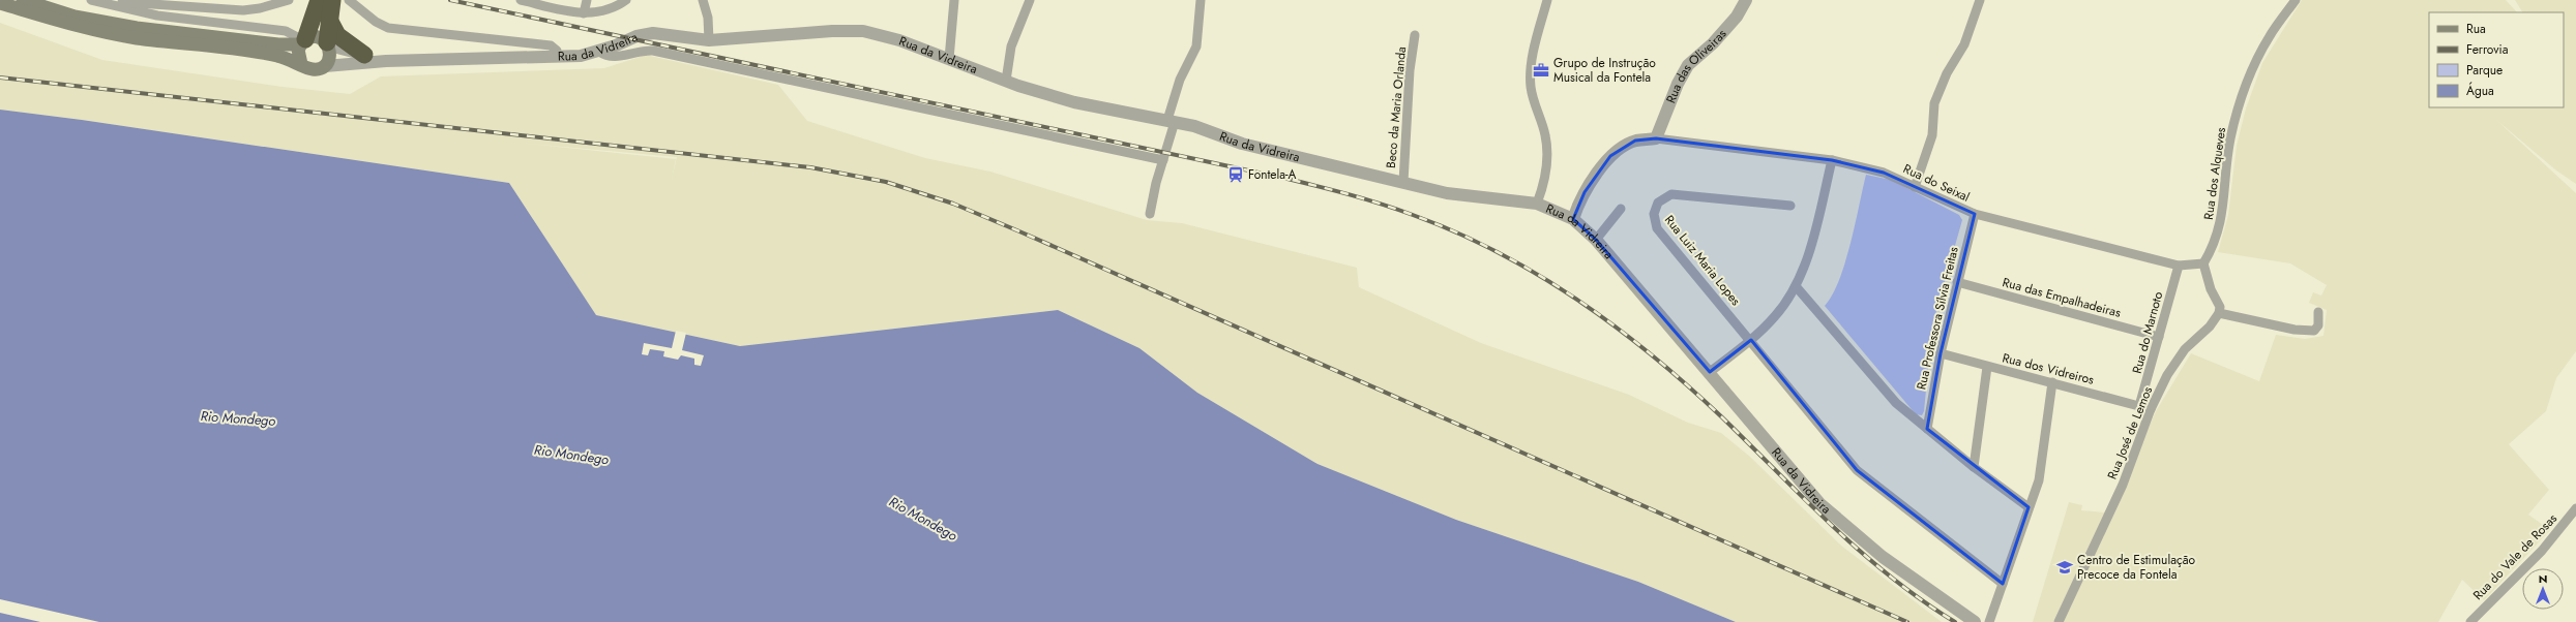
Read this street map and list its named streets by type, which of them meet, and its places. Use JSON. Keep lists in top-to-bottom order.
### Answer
{
  "streets": {
    "street": [
      "Rua da Vidreira",
      "Rua das Oliveiras",
      "Beco da Maria Orlanda",
      "Rua dos Alqueves",
      "Rua do Seixal",
      "Rua Luiz Maria Lopes",
      "Rua das Empalhadeiras",
      "Rua Professora Sílvia Freitas",
      "Rua do Marnoto",
      "Rua dos Vidreiros",
      "Rua José de Lemos",
      "Rua do Vale de Rosas"
    ]
  },
  "crossings": [
    ["Rua da Vidreira", "Beco da Maria Orlanda"],
    ["Rua das Oliveiras", "Rua do Seixal"],
    ["Rua dos Alqueves", "Rua do Seixal"],
    ["Rua do Seixal", "Rua Professora Sílvia Freitas"],
    ["Rua do Seixal", "Rua do Marnoto"],
    ["Rua das Empalhadeiras", "Rua Professora Sílvia Freitas"],
    ["Rua das Empalhadeiras", "Rua do Marnoto"],
    ["Rua Professora Sílvia Freitas", "Rua dos Vidreiros"],
    ["Rua do Marnoto", "Rua dos Vidreiros"],
    ["Rua dos Vidreiros", "Rua José de Lemos"]
  ],
  "water": ["Rio Mondego"],
  "places": {
    "office": ["Grupo de Instrução Musical da Fontela"],
    "station": ["Fontela-A"],
    "school or university": ["Centro de Estimulação Precoce da Fontela"]
  },
  "legend": [
    "Rua",
    "Ferrovia",
    "Parque",
    "Água"
  ],
  "north": "top"
}
